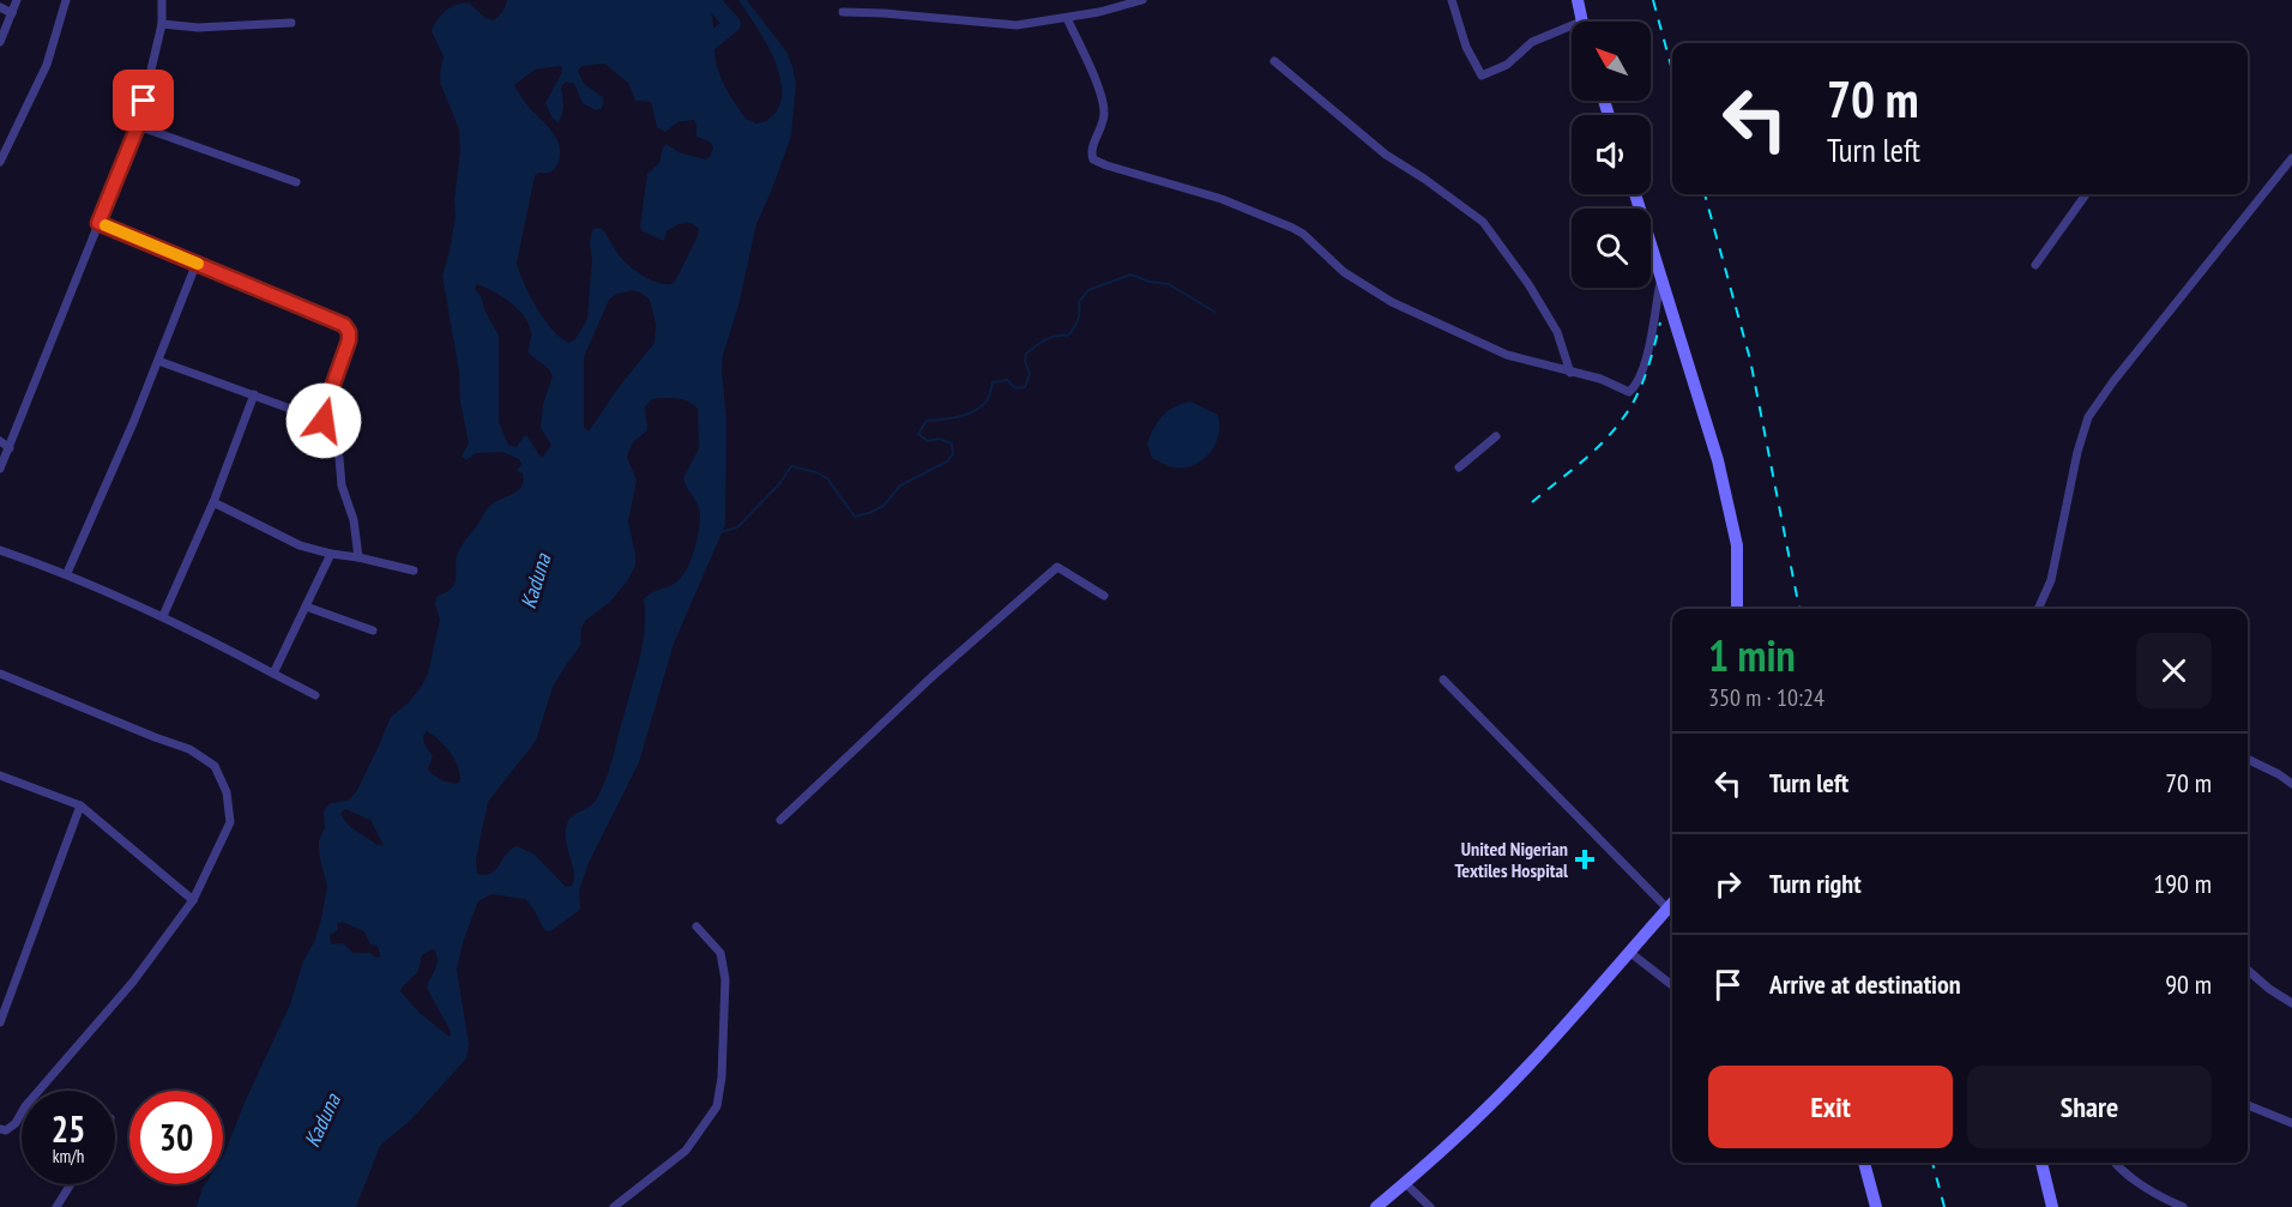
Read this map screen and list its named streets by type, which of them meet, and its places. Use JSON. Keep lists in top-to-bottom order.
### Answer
{
  "water": ["Kaduna"],
  "places": {
    "health": ["United Nigerian Textiles Hospital"]
  },
  "north": "top left",
  "page": {
    "turn": ["70 m", "Turn left"],
    "heading": ["1 min", "350 m · 10:24"],
    "list": [
      {
        "name": "Turn left",
        "value": "70 m"
      },
      {
        "name": "Turn right",
        "value": "190 m"
      },
      {
        "name": "Arrive at destination",
        "value": "90 m"
      }
    ],
    "buttons": ["Exit", "Share"],
    "speed": "25 km/h",
    "limit": "30"
  }
}
